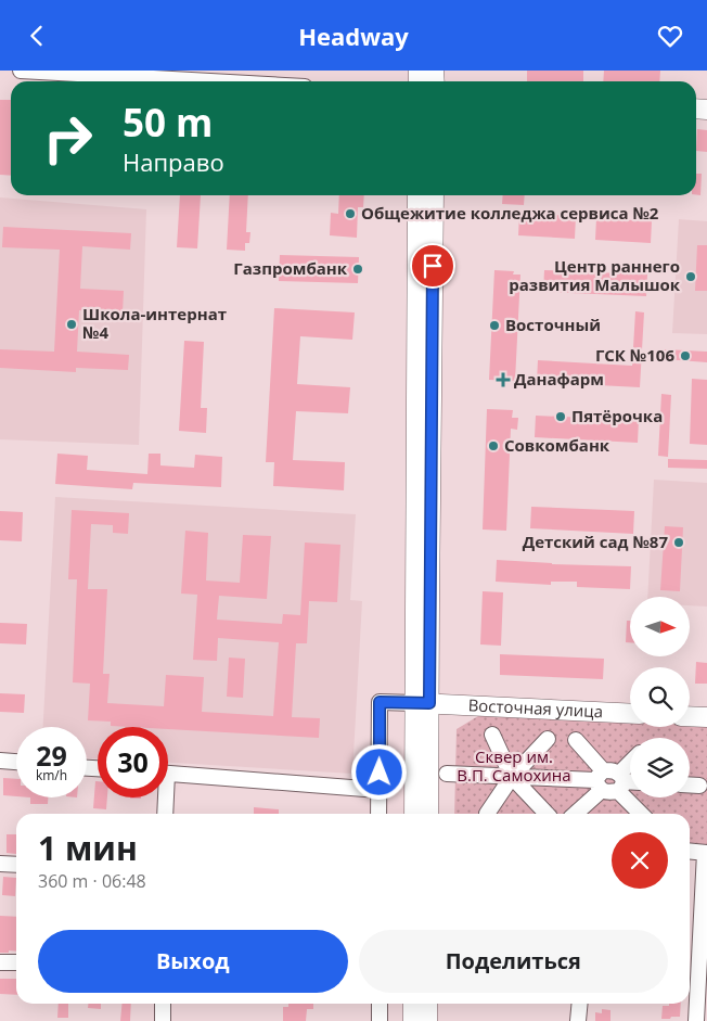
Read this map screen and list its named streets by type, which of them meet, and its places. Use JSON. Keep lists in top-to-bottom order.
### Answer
{
  "streets": {
    "main road": ["Восточная улица"]
  },
  "parks": ["Сквер им. В.П. Самохина"],
  "places": {
    "other": [
      "Общежитие колледжа сервиса №2",
      "Газпромбанк",
      "Центр раннего развития Малышок",
      "Школа-интернат №4",
      "Восточный",
      "ГСК №106",
      "Пятёрочка",
      "Совкомбанк",
      "Детский сад №87"
    ],
    "health": ["Данафарм"]
  },
  "north": "right",
  "page": {
    "header": "Headway",
    "turn": ["50 m", "Направо"],
    "speed": "29 km/h",
    "limit": "30",
    "heading": ["1 мин", "360 m · 06:48"],
    "buttons": ["Выход", "Поделиться"]
  }
}
